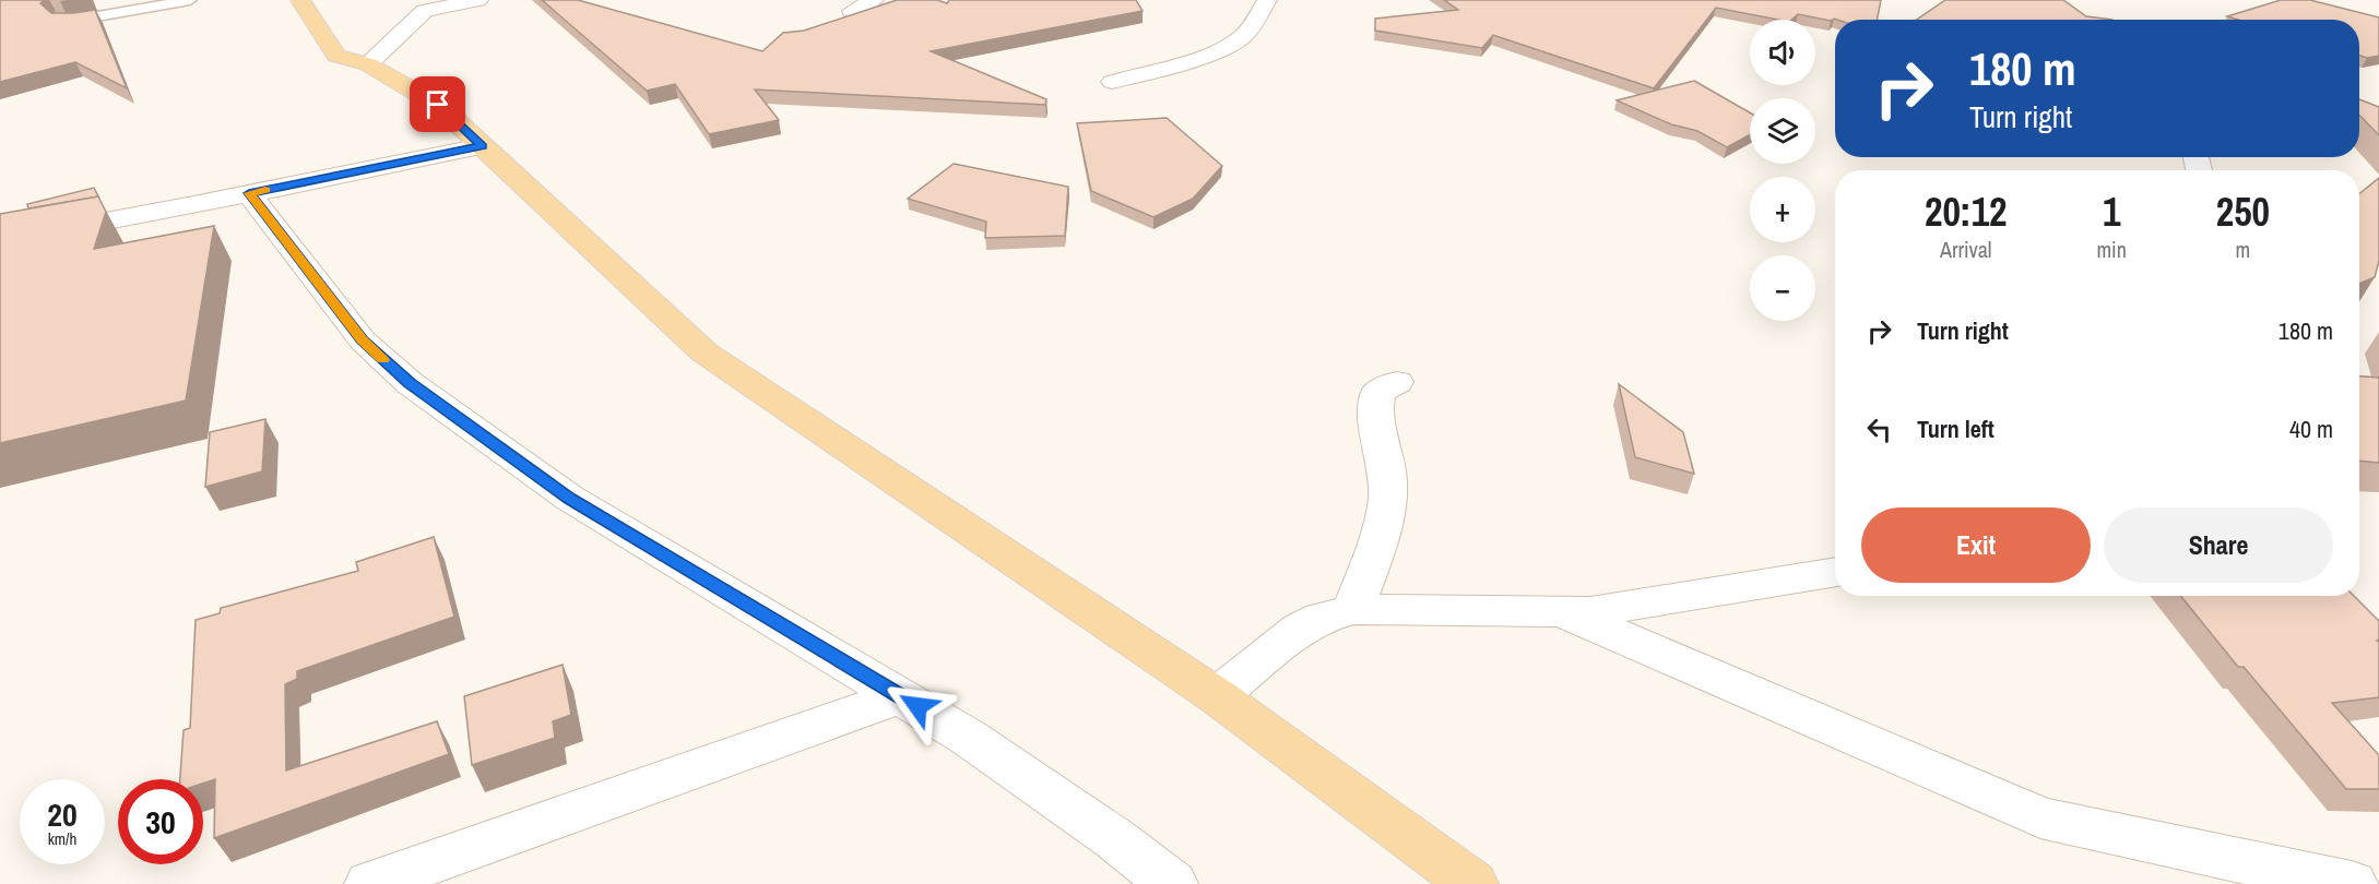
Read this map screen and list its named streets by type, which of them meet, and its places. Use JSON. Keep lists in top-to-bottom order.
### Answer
{
  "page": {
    "map_buttons": ["+", "−"],
    "turn": ["180 m", "Turn right"],
    "eta": [
      "20:12",
      "Arrival",
      "1",
      "min",
      "250",
      "m"
    ],
    "list": [
      {
        "name": "Turn right",
        "value": "180 m"
      },
      {
        "name": "Turn left",
        "value": "40 m"
      }
    ],
    "buttons": ["Exit", "Share"],
    "speed": "20 km/h",
    "limit": "30"
  }
}
